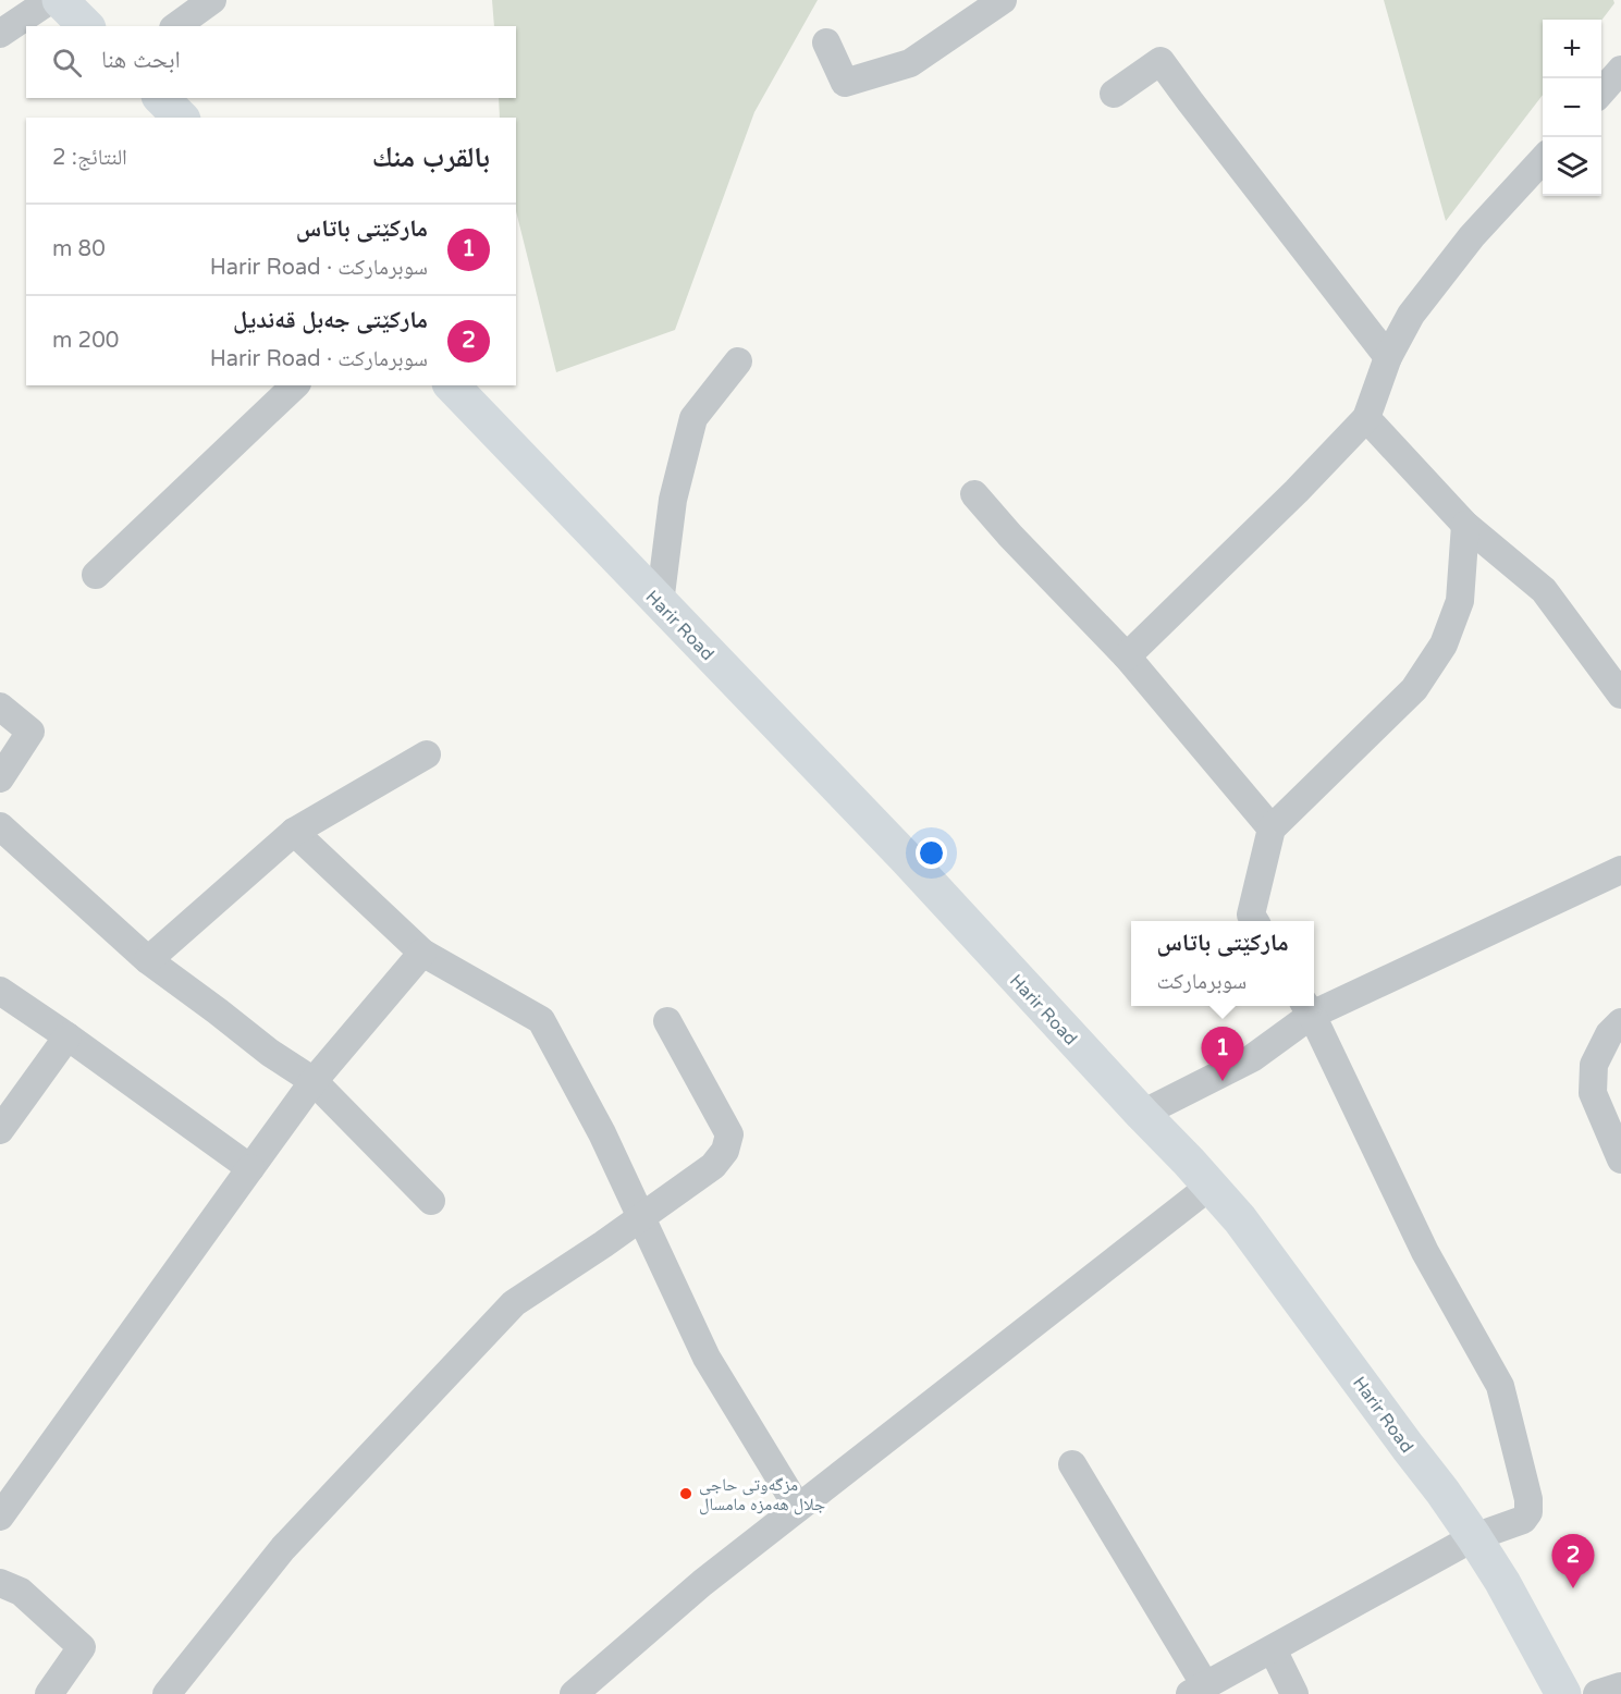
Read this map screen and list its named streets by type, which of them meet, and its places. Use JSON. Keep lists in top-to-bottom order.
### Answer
{
  "streets": {
    "main road": ["Harir Road"]
  },
  "places": ["مزگەوتی حاجی جلال هەمزە مامسال"],
  "page": {
    "map_buttons": ["+", "−"],
    "search": "ابحث هنا",
    "heading": ["بالقرب منك", "النتائج: 2"],
    "list": [
      {
        "mark": "1",
        "name": "مارکێتی باتاس",
        "note": "سوبرماركت · Harir Road",
        "value": "80 m"
      },
      {
        "mark": "2",
        "name": "مارکێتی جەبل قەندیل",
        "note": "سوبرماركت · Harir Road",
        "value": "200 m"
      }
    ],
    "popup": ["مارکێتی باتاس", "سوبرماركت"],
    "pins": ["1", "2"]
  }
}
